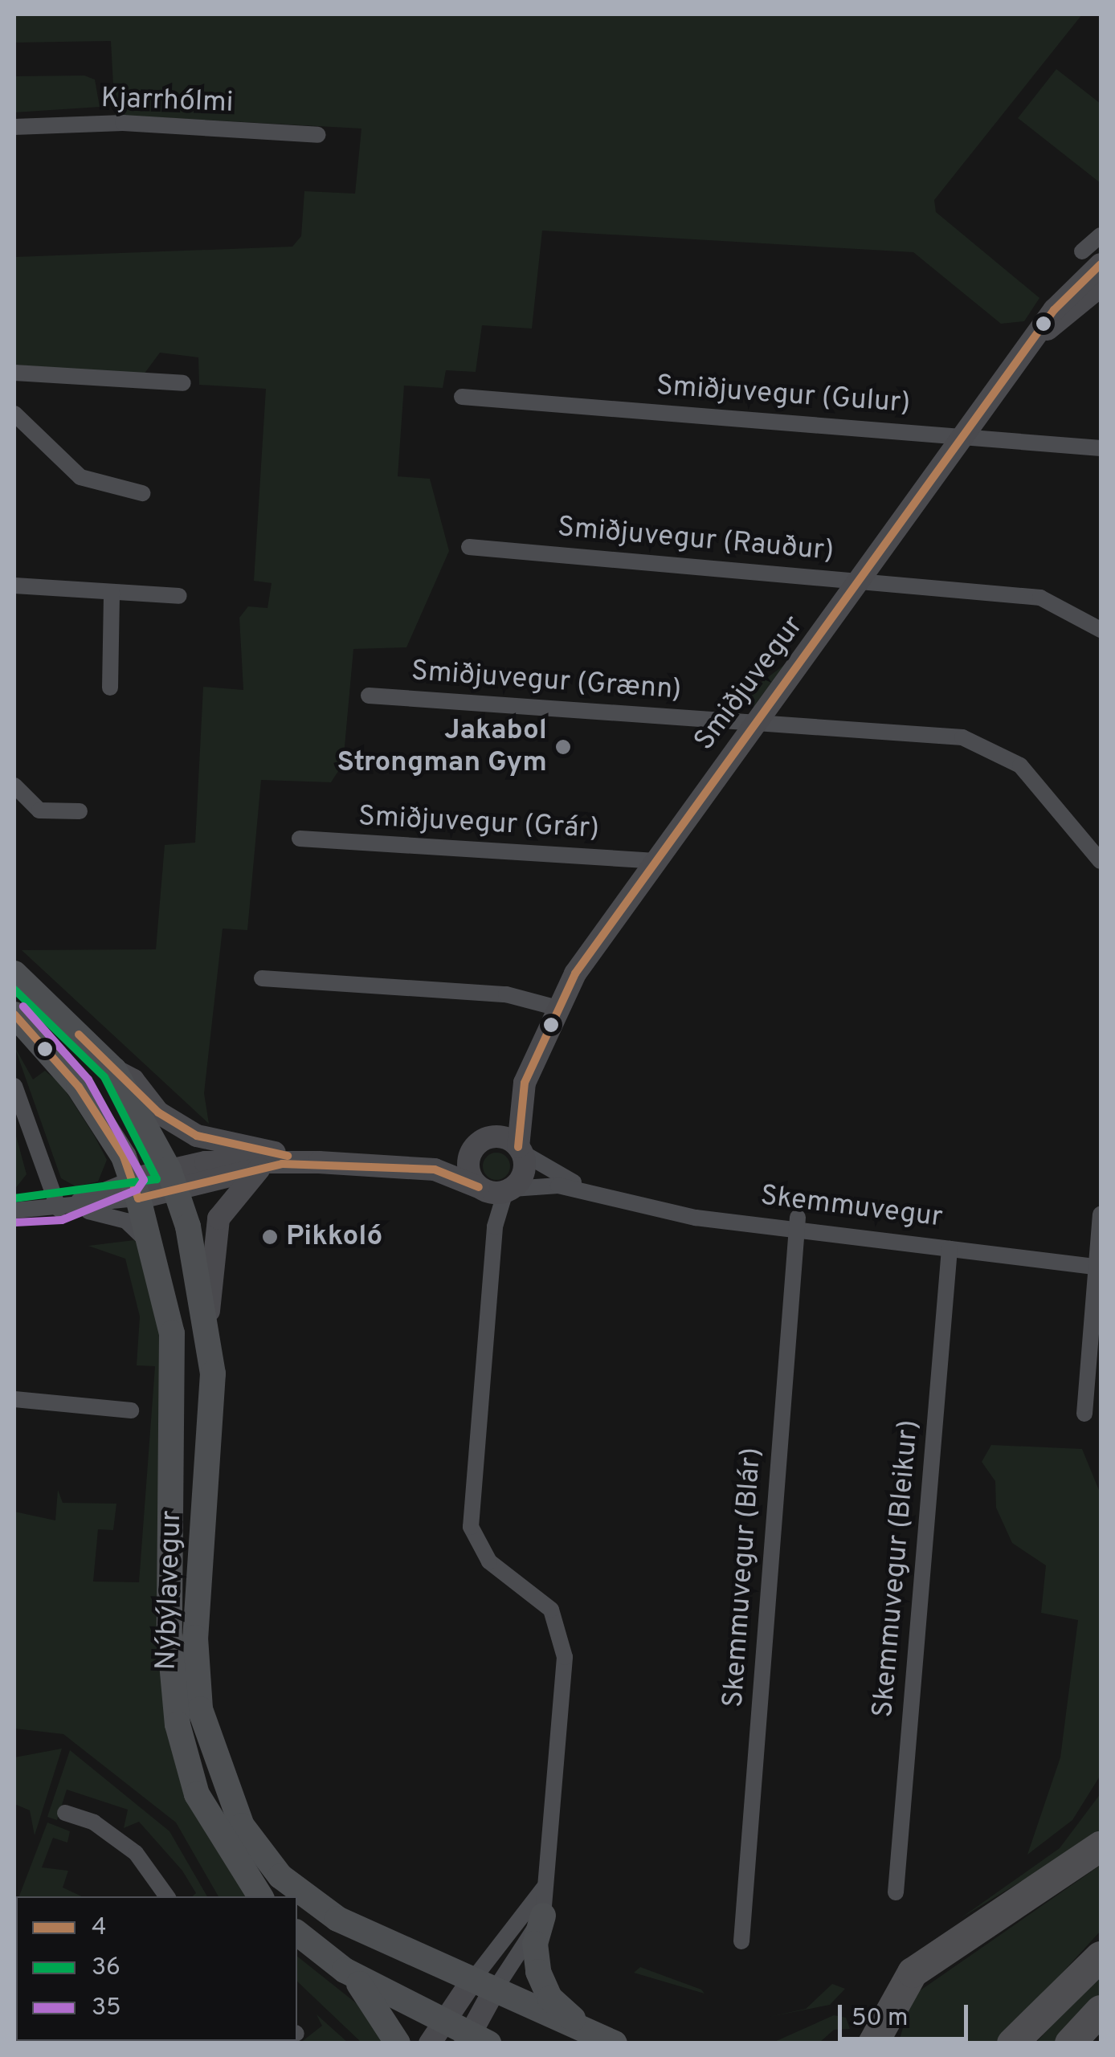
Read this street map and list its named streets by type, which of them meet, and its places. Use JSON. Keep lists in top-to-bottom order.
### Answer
{
  "streets": {
    "main road": ["Nýbýlavegur"],
    "street": [
      "Kjarrhólmi",
      "Smiðjuvegur (Gulur)",
      "Smiðjuvegur (Rauður)",
      "Smiðjuvegur (Grænn)",
      "Smiðjuvegur",
      "Smiðjuvegur (Grár)",
      "Skemmuvegur",
      "Skemmuvegur (Bleikur)",
      "Skemmuvegur (Blár)"
    ]
  },
  "crossings": [
    ["Smiðjuvegur (Gulur)", "Smiðjuvegur"],
    ["Smiðjuvegur (Rauður)", "Smiðjuvegur"],
    ["Smiðjuvegur (Grænn)", "Smiðjuvegur"],
    ["Smiðjuvegur", "Smiðjuvegur (Grár)"],
    ["Smiðjuvegur", "Skemmuvegur"],
    ["Skemmuvegur", "Skemmuvegur (Bleikur)"],
    ["Skemmuvegur", "Skemmuvegur (Blár)"],
    ["Skemmuvegur", "Nýbýlavegur"]
  ],
  "places": ["Jakabol Strongman Gym", "Pikkoló"],
  "lines": ["transit line 4", "transit line 36", "transit line 35"],
  "legend": ["4", "36", "35"],
  "scale_bar": "50 m"
}
